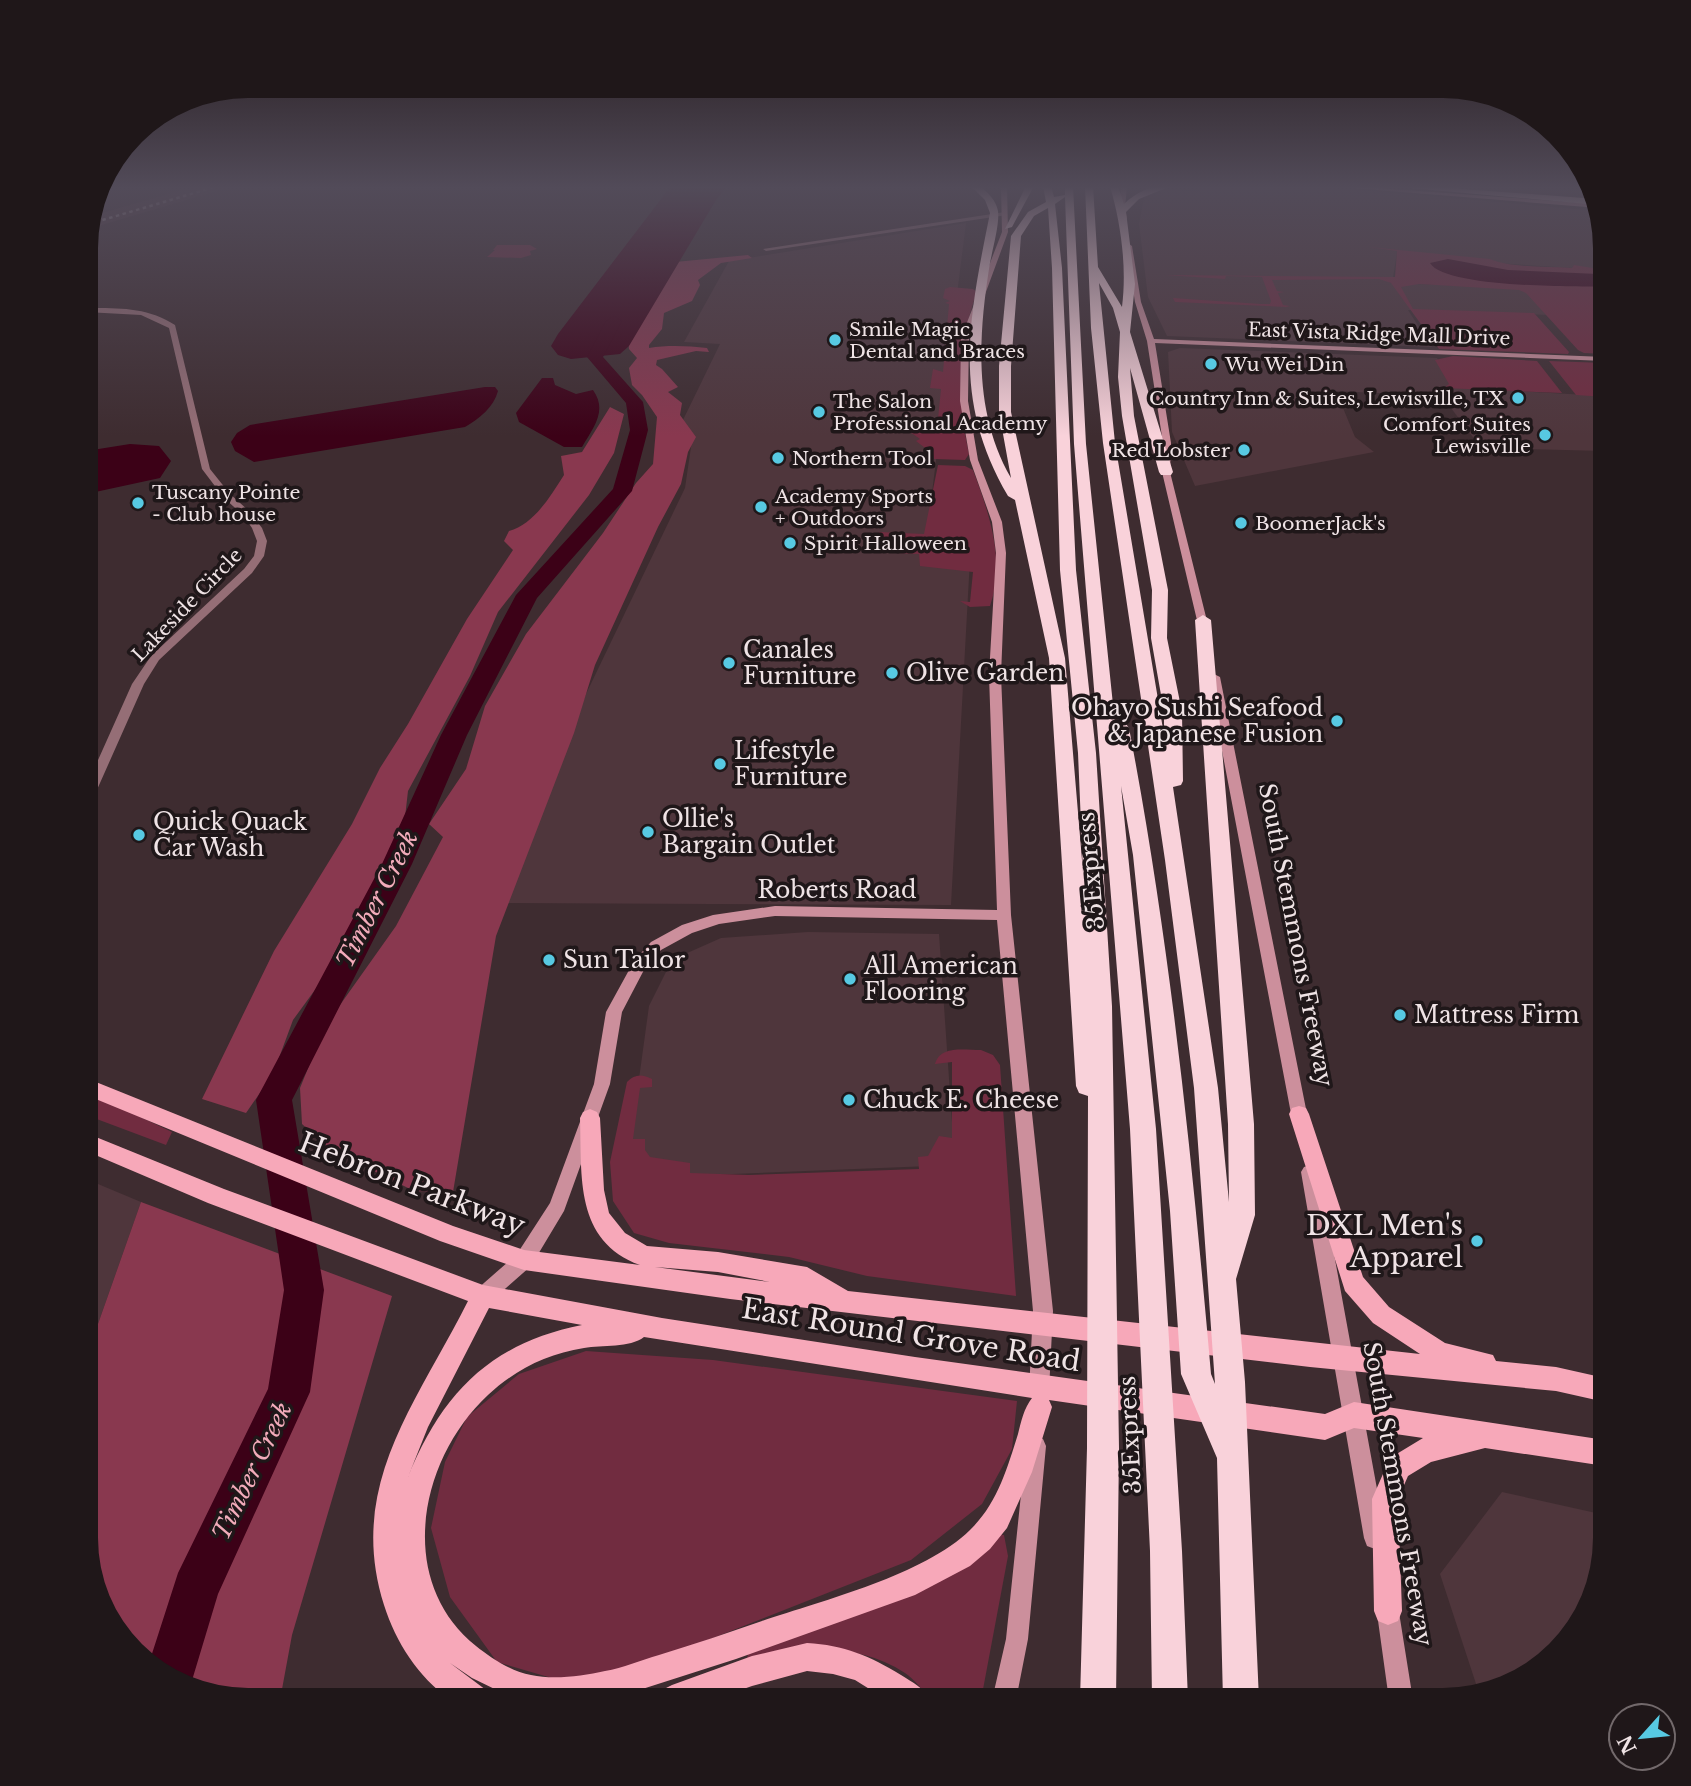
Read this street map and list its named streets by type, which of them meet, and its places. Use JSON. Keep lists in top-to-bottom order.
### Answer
{
  "streets": {
    "highway": ["35Express"],
    "main road": [
      "East Vista Ridge Mall Drive",
      "Roberts Road",
      "South Stemmons Freeway",
      "Hebron Parkway",
      "East Round Grove Road"
    ],
    "street": ["Lakeside Circle"]
  },
  "crossings": [
    ["East Vista Ridge Mall Drive", "South Stemmons Freeway"],
    ["Roberts Road", "Hebron Parkway"],
    ["South Stemmons Freeway", "East Round Grove Road"],
    ["Hebron Parkway", "East Round Grove Road"]
  ],
  "water": ["Timber Creek"],
  "places": [
    "Smile Magic Dental and Braces",
    "Wu Wei Din",
    "Country Inn & Suites, Lewisville, TX",
    "The Salon Professional Academy",
    "Comfort Suites Lewisville",
    "Red Lobster",
    "Northern Tool",
    "Tuscany Pointe - Club house",
    "Academy Sports + Outdoors",
    "BoomerJack's",
    "Spirit Halloween",
    "Canales Furniture",
    "Olive Garden",
    "Ohayo Sushi Seafood & Japanese Fusion",
    "Lifestyle Furniture",
    "Ollie's Bargain Outlet",
    "Quick Quack Car Wash",
    "Sun Tailor",
    "All American Flooring",
    "Mattress Firm",
    "Chuck E. Cheese",
    "DXL Men's Apparel"
  ],
  "north": "bottom left"
}
